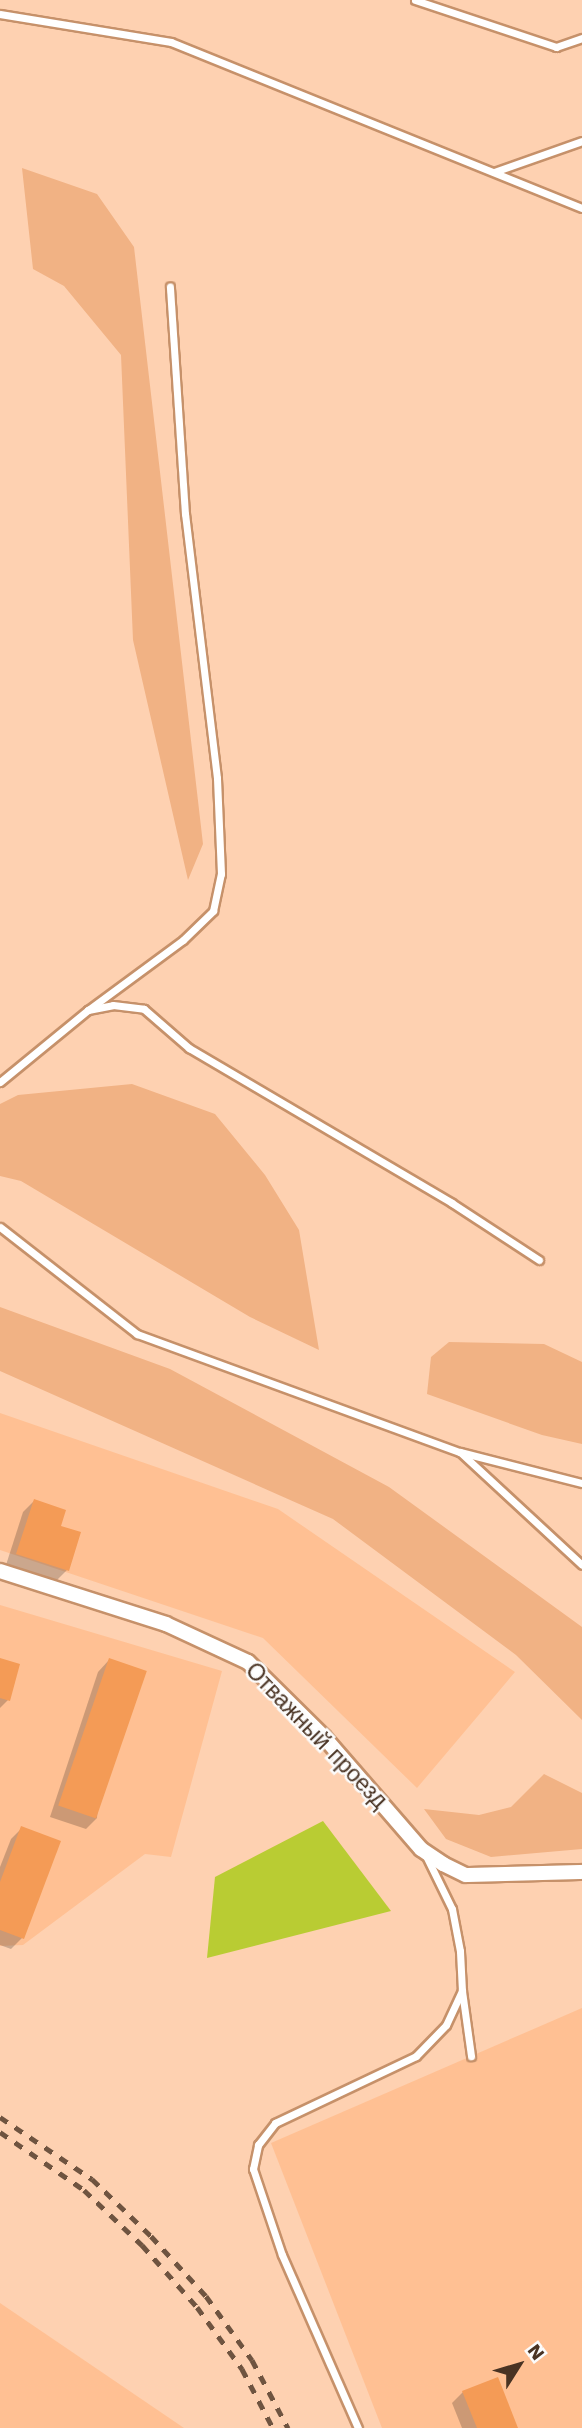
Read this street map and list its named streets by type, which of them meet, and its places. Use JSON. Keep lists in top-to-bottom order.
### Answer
{
  "streets": {
    "street": ["Отважный проезд"]
  },
  "north": "top right"
}
